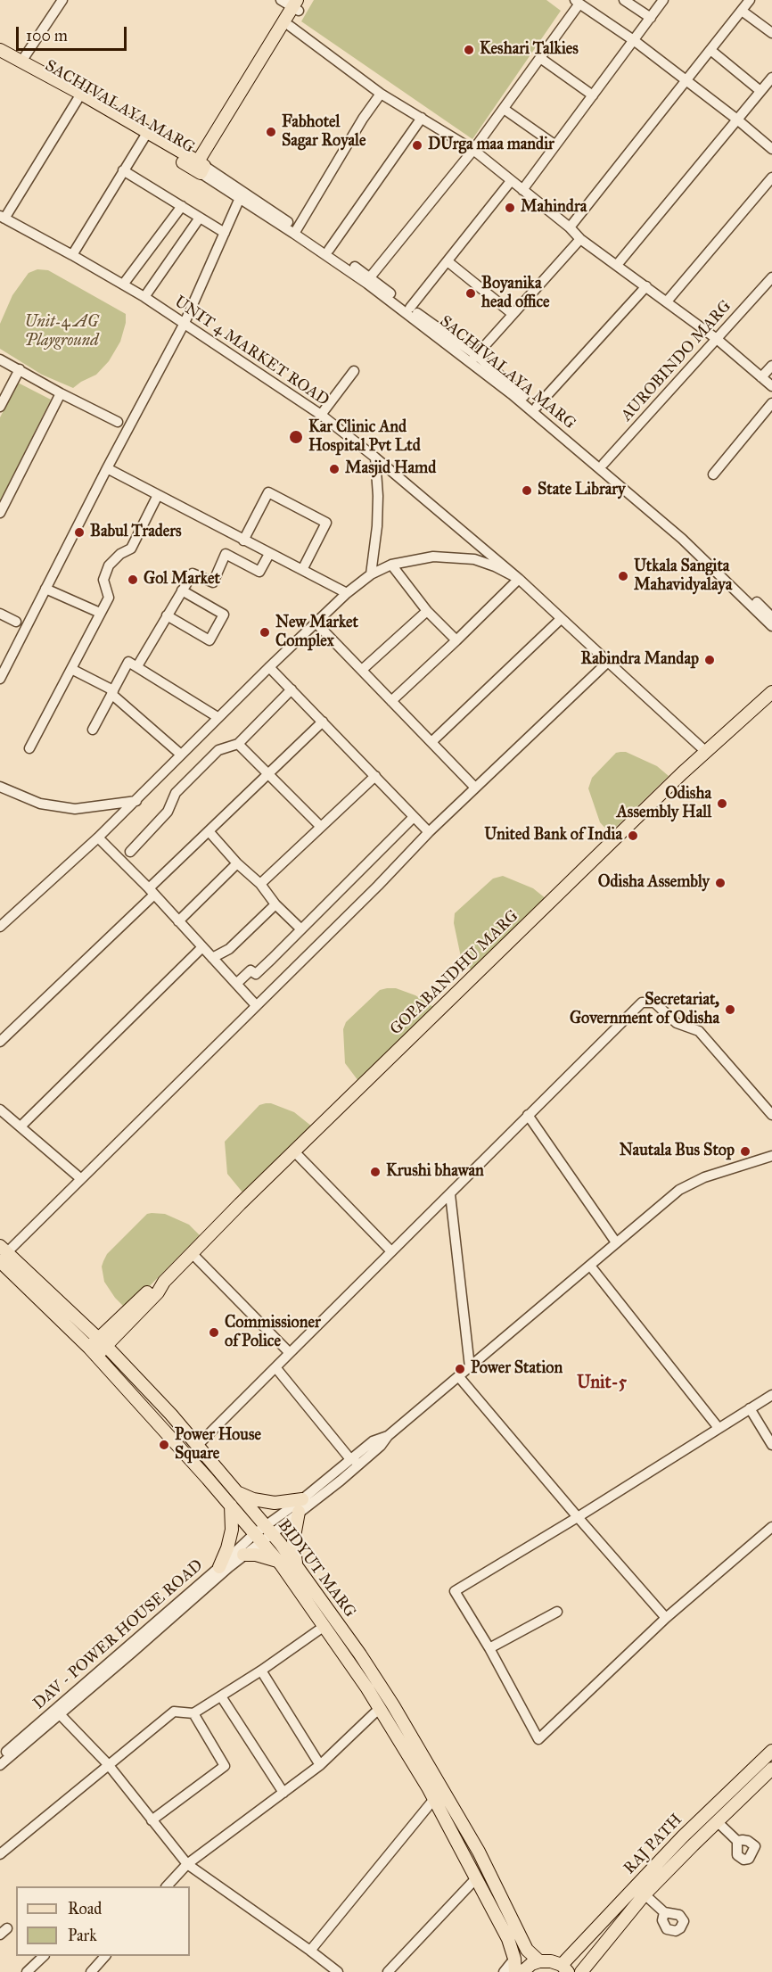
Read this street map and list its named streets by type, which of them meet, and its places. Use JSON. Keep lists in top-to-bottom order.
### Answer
{
  "streets": {
    "main road": [
      "SACHIVALAYA MARG",
      "GOPABANDHU MARG",
      "BIDYUT MARG",
      "RAJ PATH"
    ],
    "street": ["UNIT 4 MARKET ROAD", "AUROBINDO MARG", "DAV - POWER HOUSE ROAD"]
  },
  "crossings": [
    ["SACHIVALAYA MARG", "AUROBINDO MARG"],
    ["UNIT 4 MARKET ROAD", "GOPABANDHU MARG"],
    ["GOPABANDHU MARG", "BIDYUT MARG"],
    ["BIDYUT MARG", "DAV - POWER HOUSE ROAD"]
  ],
  "districts": ["Unit-5"],
  "parks": ["Unit-4 AG Playground"],
  "places": [
    "Keshari Talkies",
    "Fabhotel Sagar Royale",
    "DUrga maa mandir",
    "Mahindra",
    "Boyanika head office",
    "Kar Clinic And Hospital Pvt Ltd",
    "Masjid Hamd",
    "State Library",
    "Babul Traders",
    "Utkala Sangita Mahavidyalaya",
    "Gol Market",
    "New Market Complex",
    "Rabindra Mandap",
    "Odisha Assembly Hall",
    "United Bank of India",
    "Odisha Assembly",
    "Secretariat, Government of Odisha",
    "Nautala Bus Stop",
    "Krushi bhawan",
    "Commissioner of Police",
    "Power Station",
    "Power House Square"
  ],
  "legend": ["Road", "Park"],
  "scale_bar": "100 m"
}
